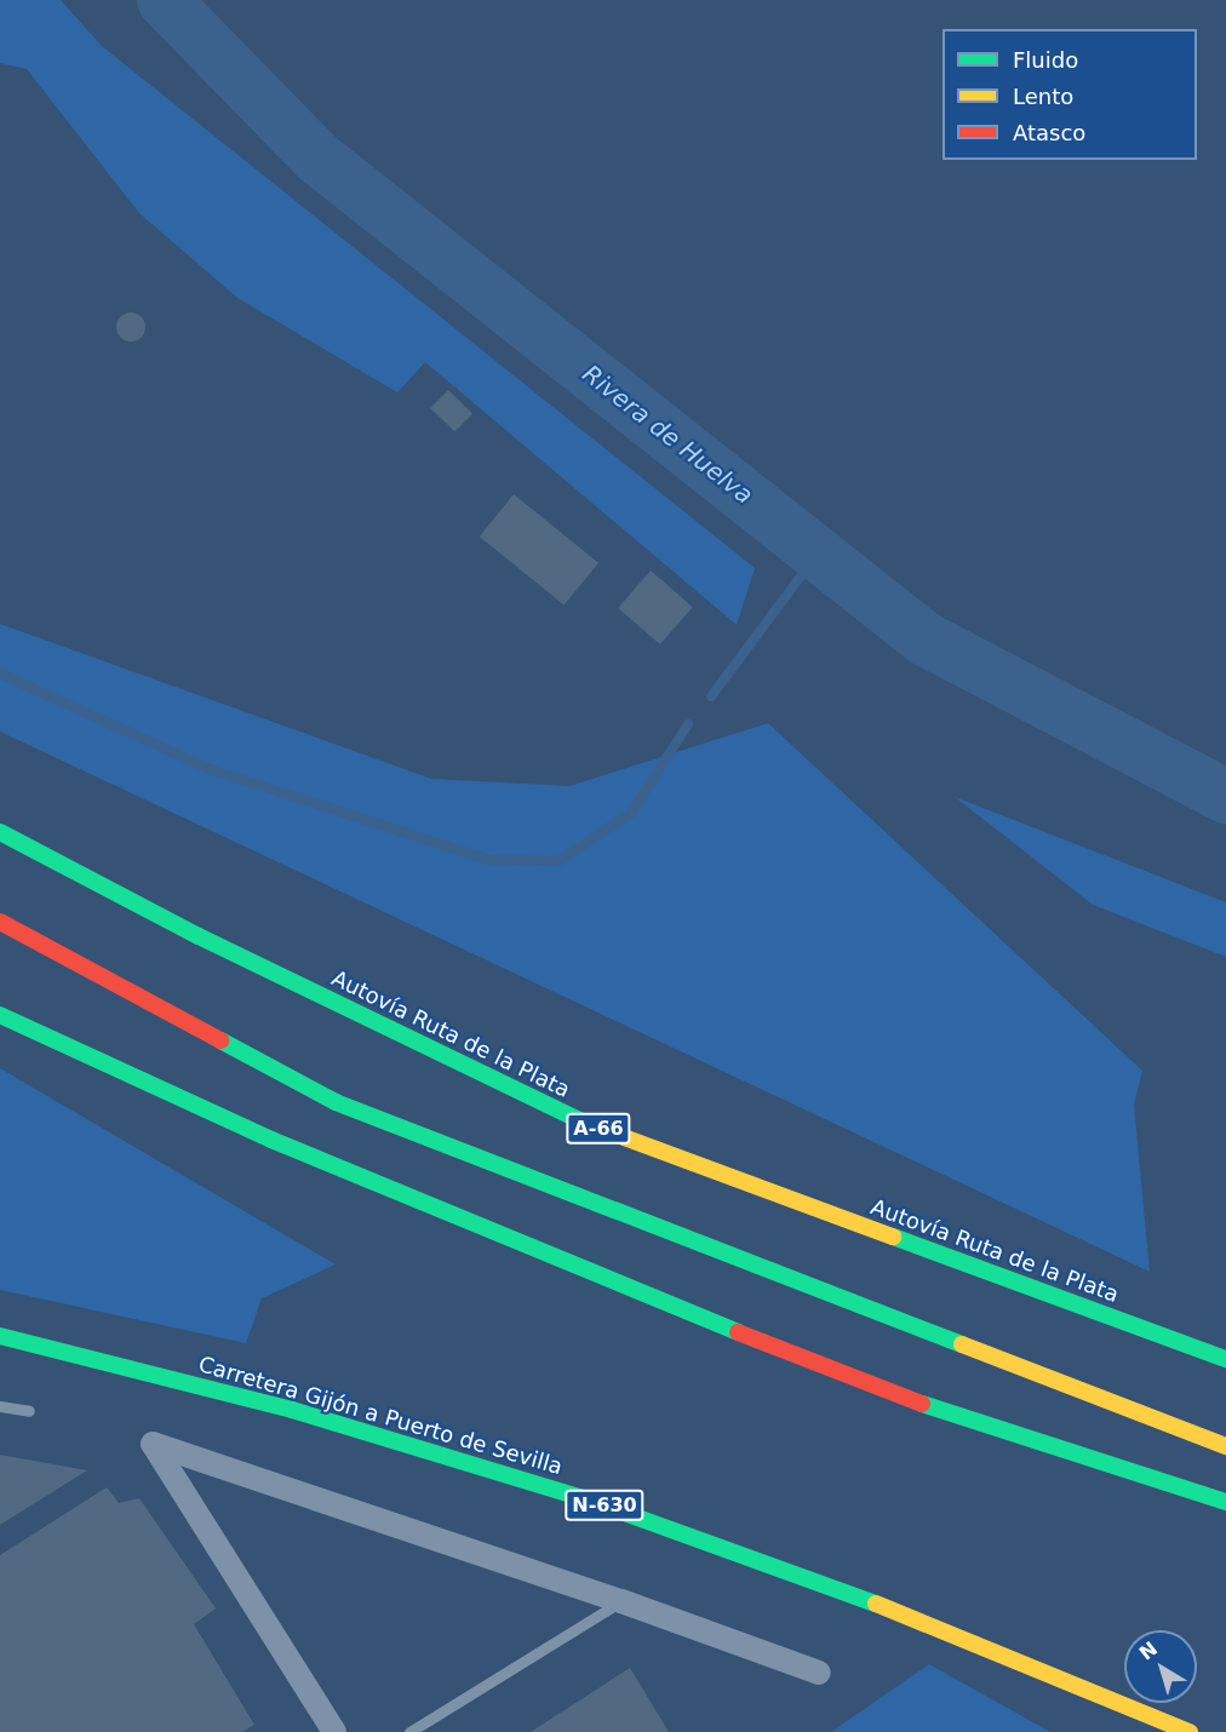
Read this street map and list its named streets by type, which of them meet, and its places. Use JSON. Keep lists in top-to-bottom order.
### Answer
{
  "streets": {
    "highway": [
      "Autovía Ruta de la Plata",
      "A-66",
      "Carretera Gijón a Puerto de Sevilla",
      "N-630"
    ]
  },
  "water": ["Rivera de Huelva"],
  "legend": ["Fluido", "Lento", "Atasco"],
  "north": "top left"
}
